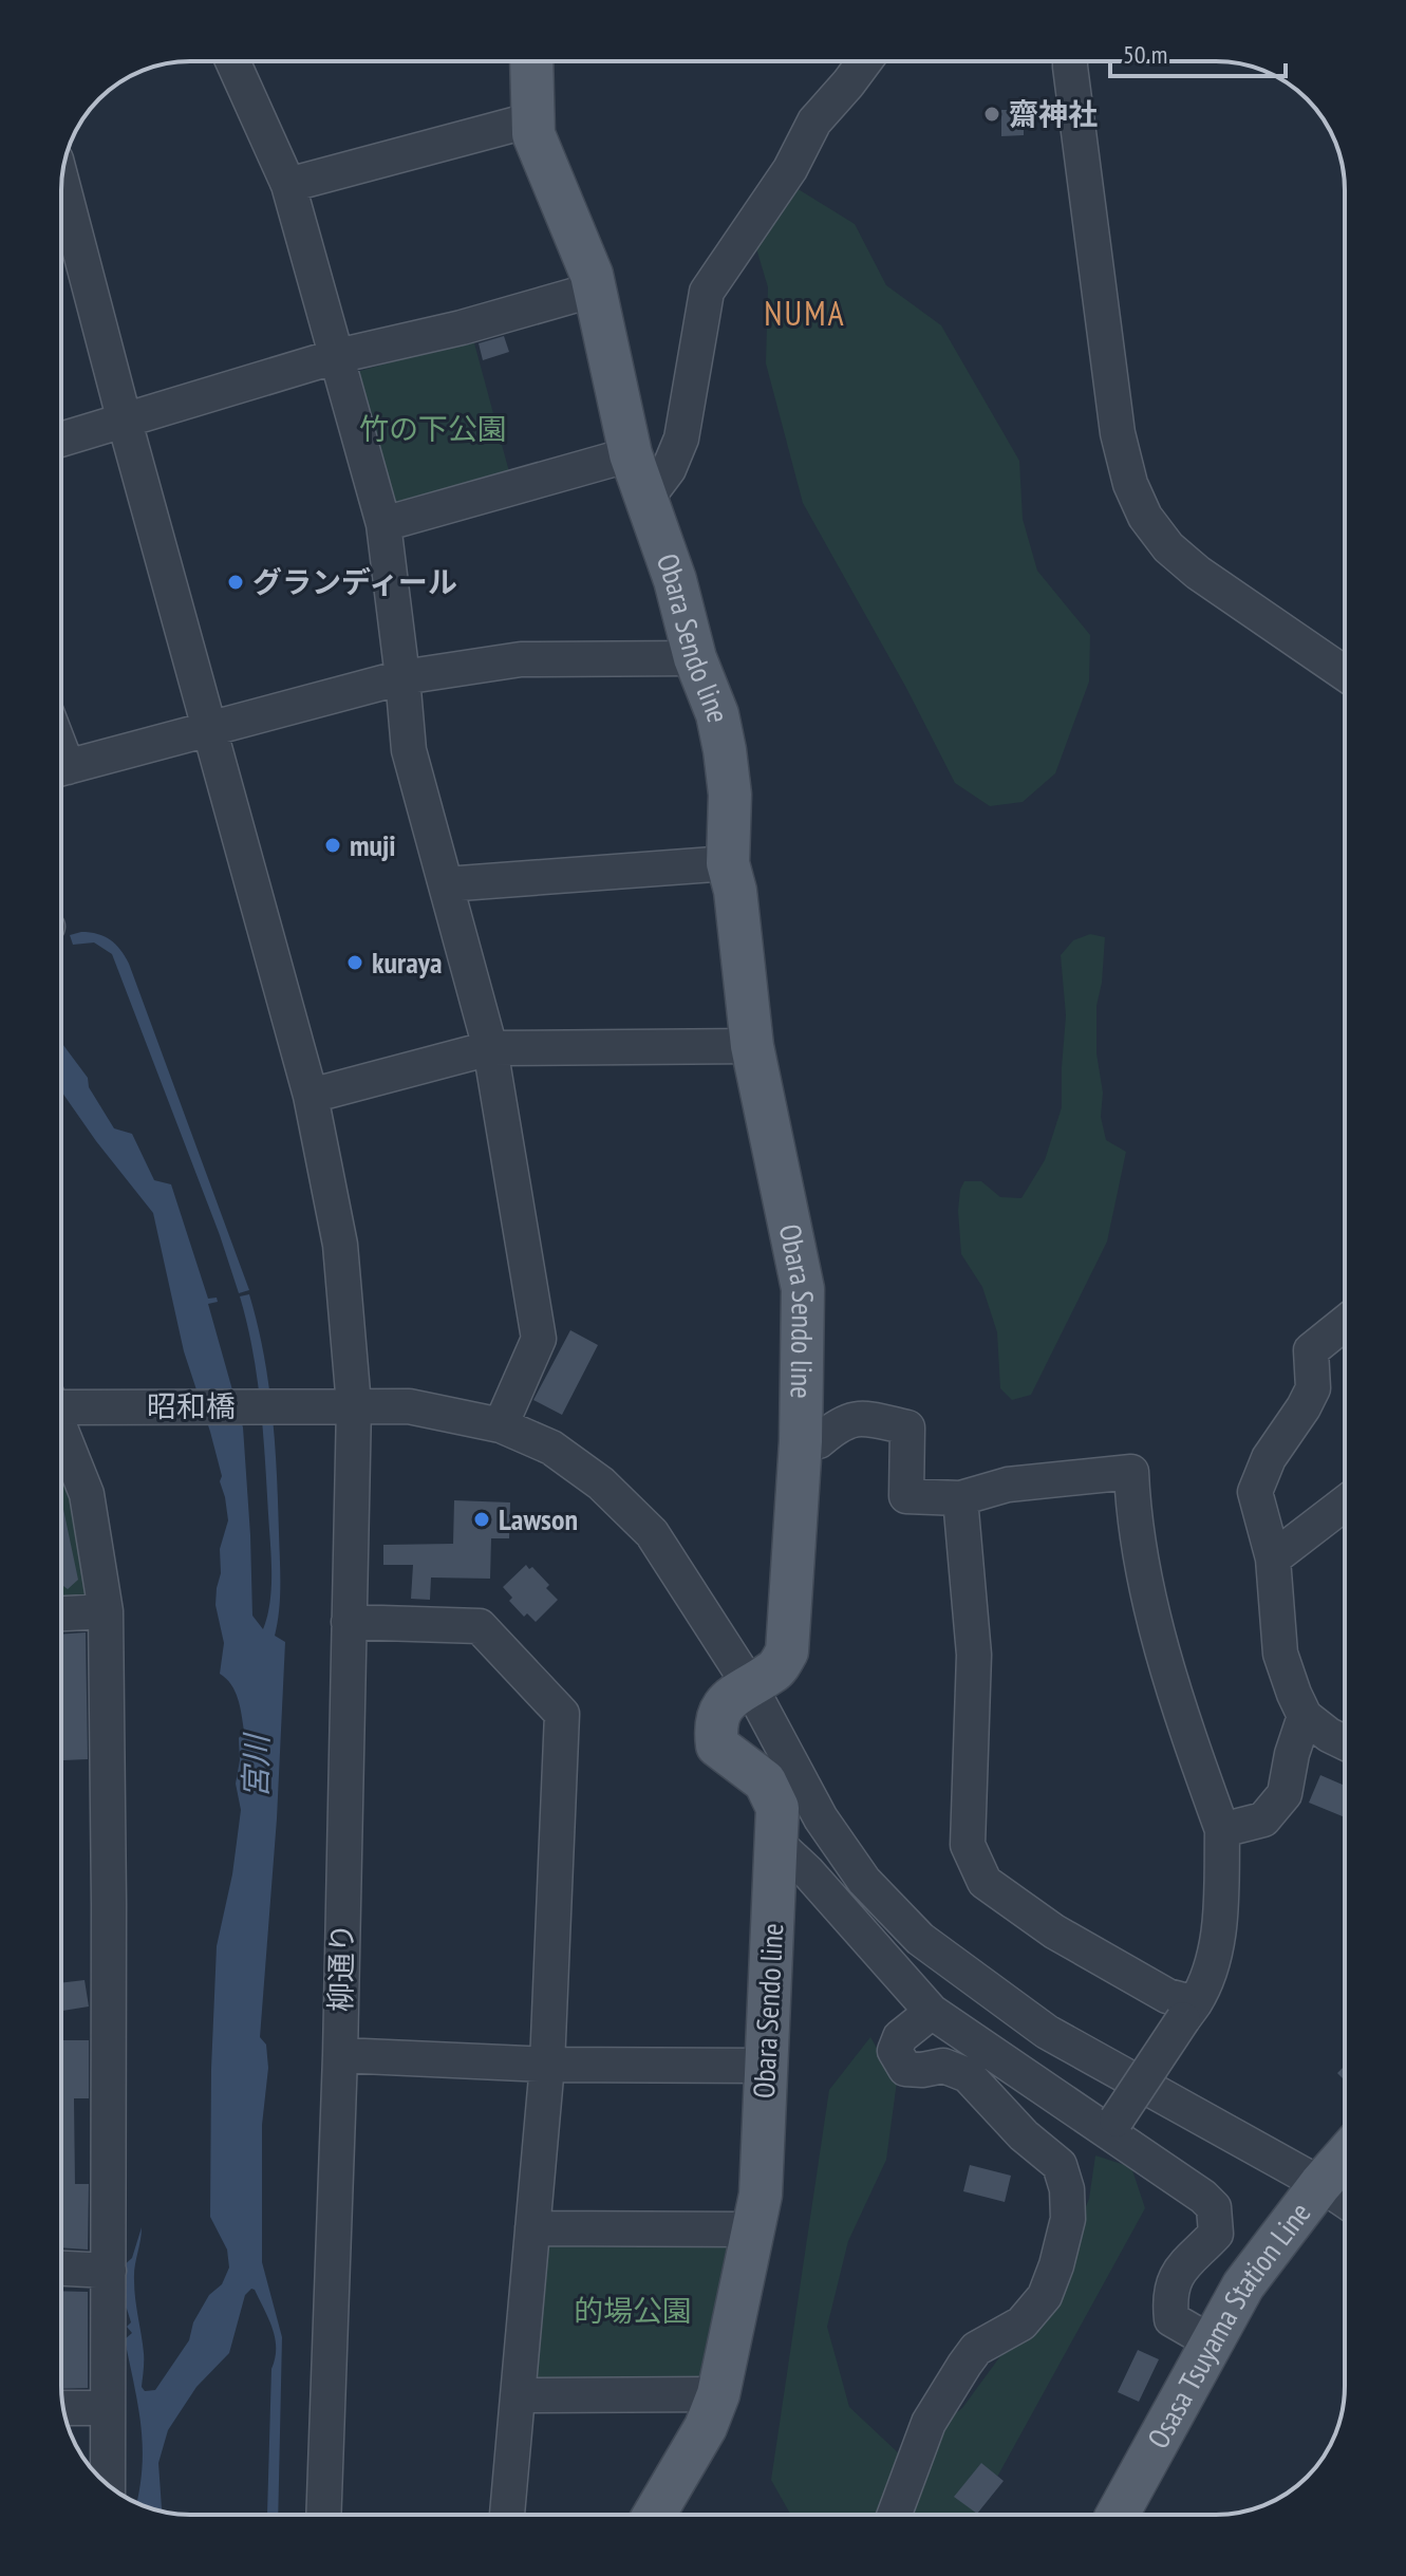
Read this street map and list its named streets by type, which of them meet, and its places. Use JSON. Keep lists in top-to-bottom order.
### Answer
{
  "streets": {
    "main road": ["Obara Sendo line", "Osasa Tsuyama Station Line"],
    "street": ["昭和橋", "柳通り"]
  },
  "crossings": [
    ["Obara Sendo line", "昭和橋"],
    ["昭和橋", "柳通り"],
    ["昭和橋", "Osasa Tsuyama Station Line"]
  ],
  "districts": ["NUMA"],
  "water": ["宮川"],
  "parks": ["竹の下公園", "的場公園"],
  "places": [
    "齋神社",
    "グランディール",
    "muji",
    "kuraya",
    "Lawson"
  ],
  "scale_bar": "50 m"
}
